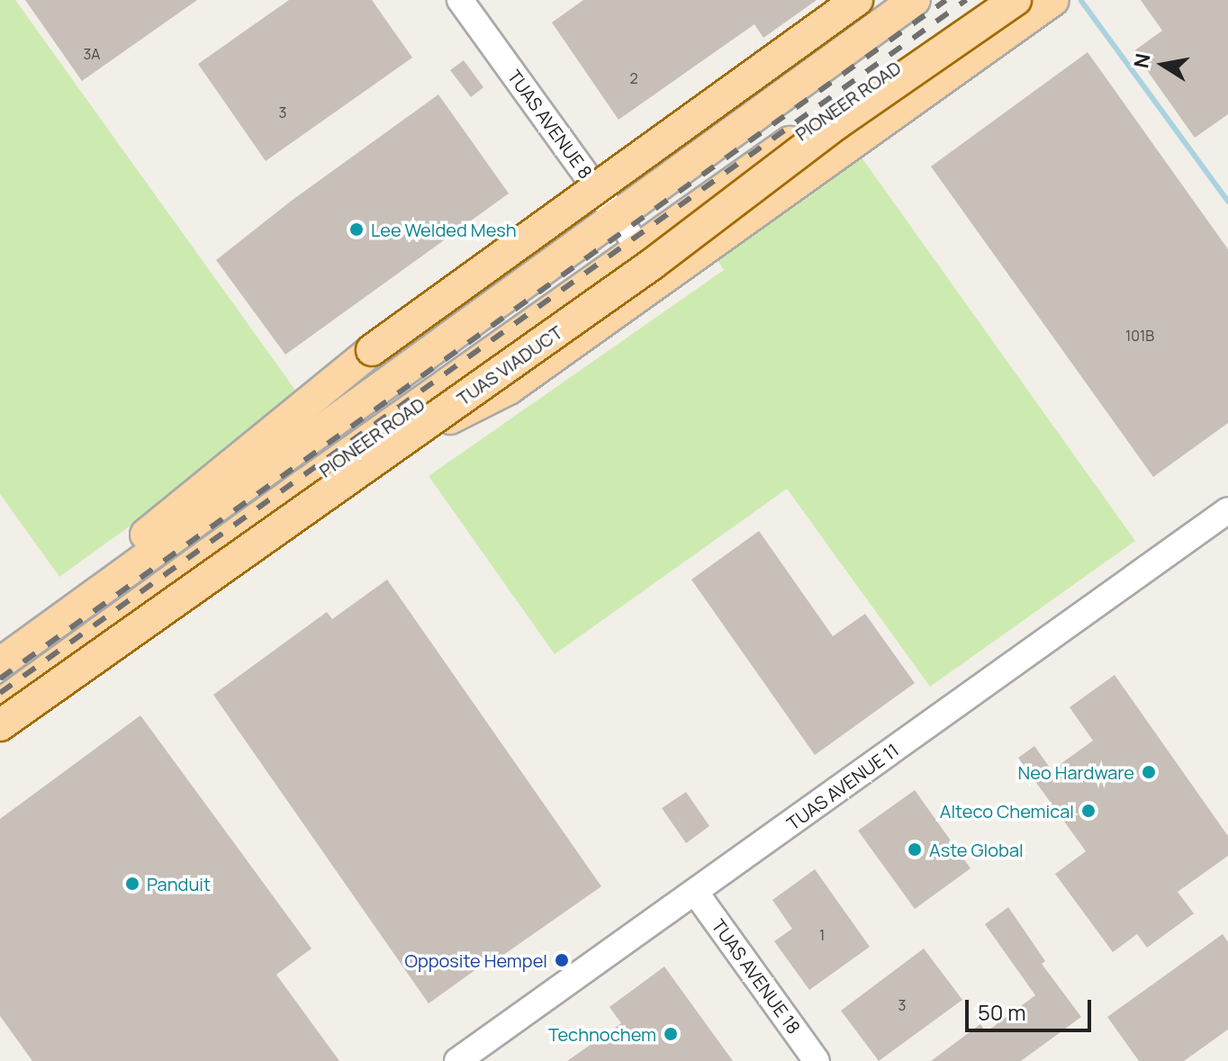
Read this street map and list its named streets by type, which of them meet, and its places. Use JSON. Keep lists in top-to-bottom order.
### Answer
{
  "streets": {
    "main road": ["PIONEER ROAD", "TUAS VIADUCT"],
    "street": ["TUAS AVENUE 8", "TUAS AVENUE 11", "TUAS AVENUE 18"]
  },
  "crossings": [
    ["PIONEER ROAD", "TUAS AVENUE 8"],
    ["TUAS AVENUE 11", "TUAS AVENUE 18"]
  ],
  "places": [
    "Lee Welded Mesh",
    "Neo Hardware",
    "Alteco Chemical",
    "Aste Global",
    "Panduit",
    "Opposite Hempel",
    "Technochem"
  ],
  "house_numbers": [
    "3A",
    "2",
    "3",
    "101B",
    "1",
    "3"
  ],
  "scale_bar": "50 m",
  "north": "left"
}
